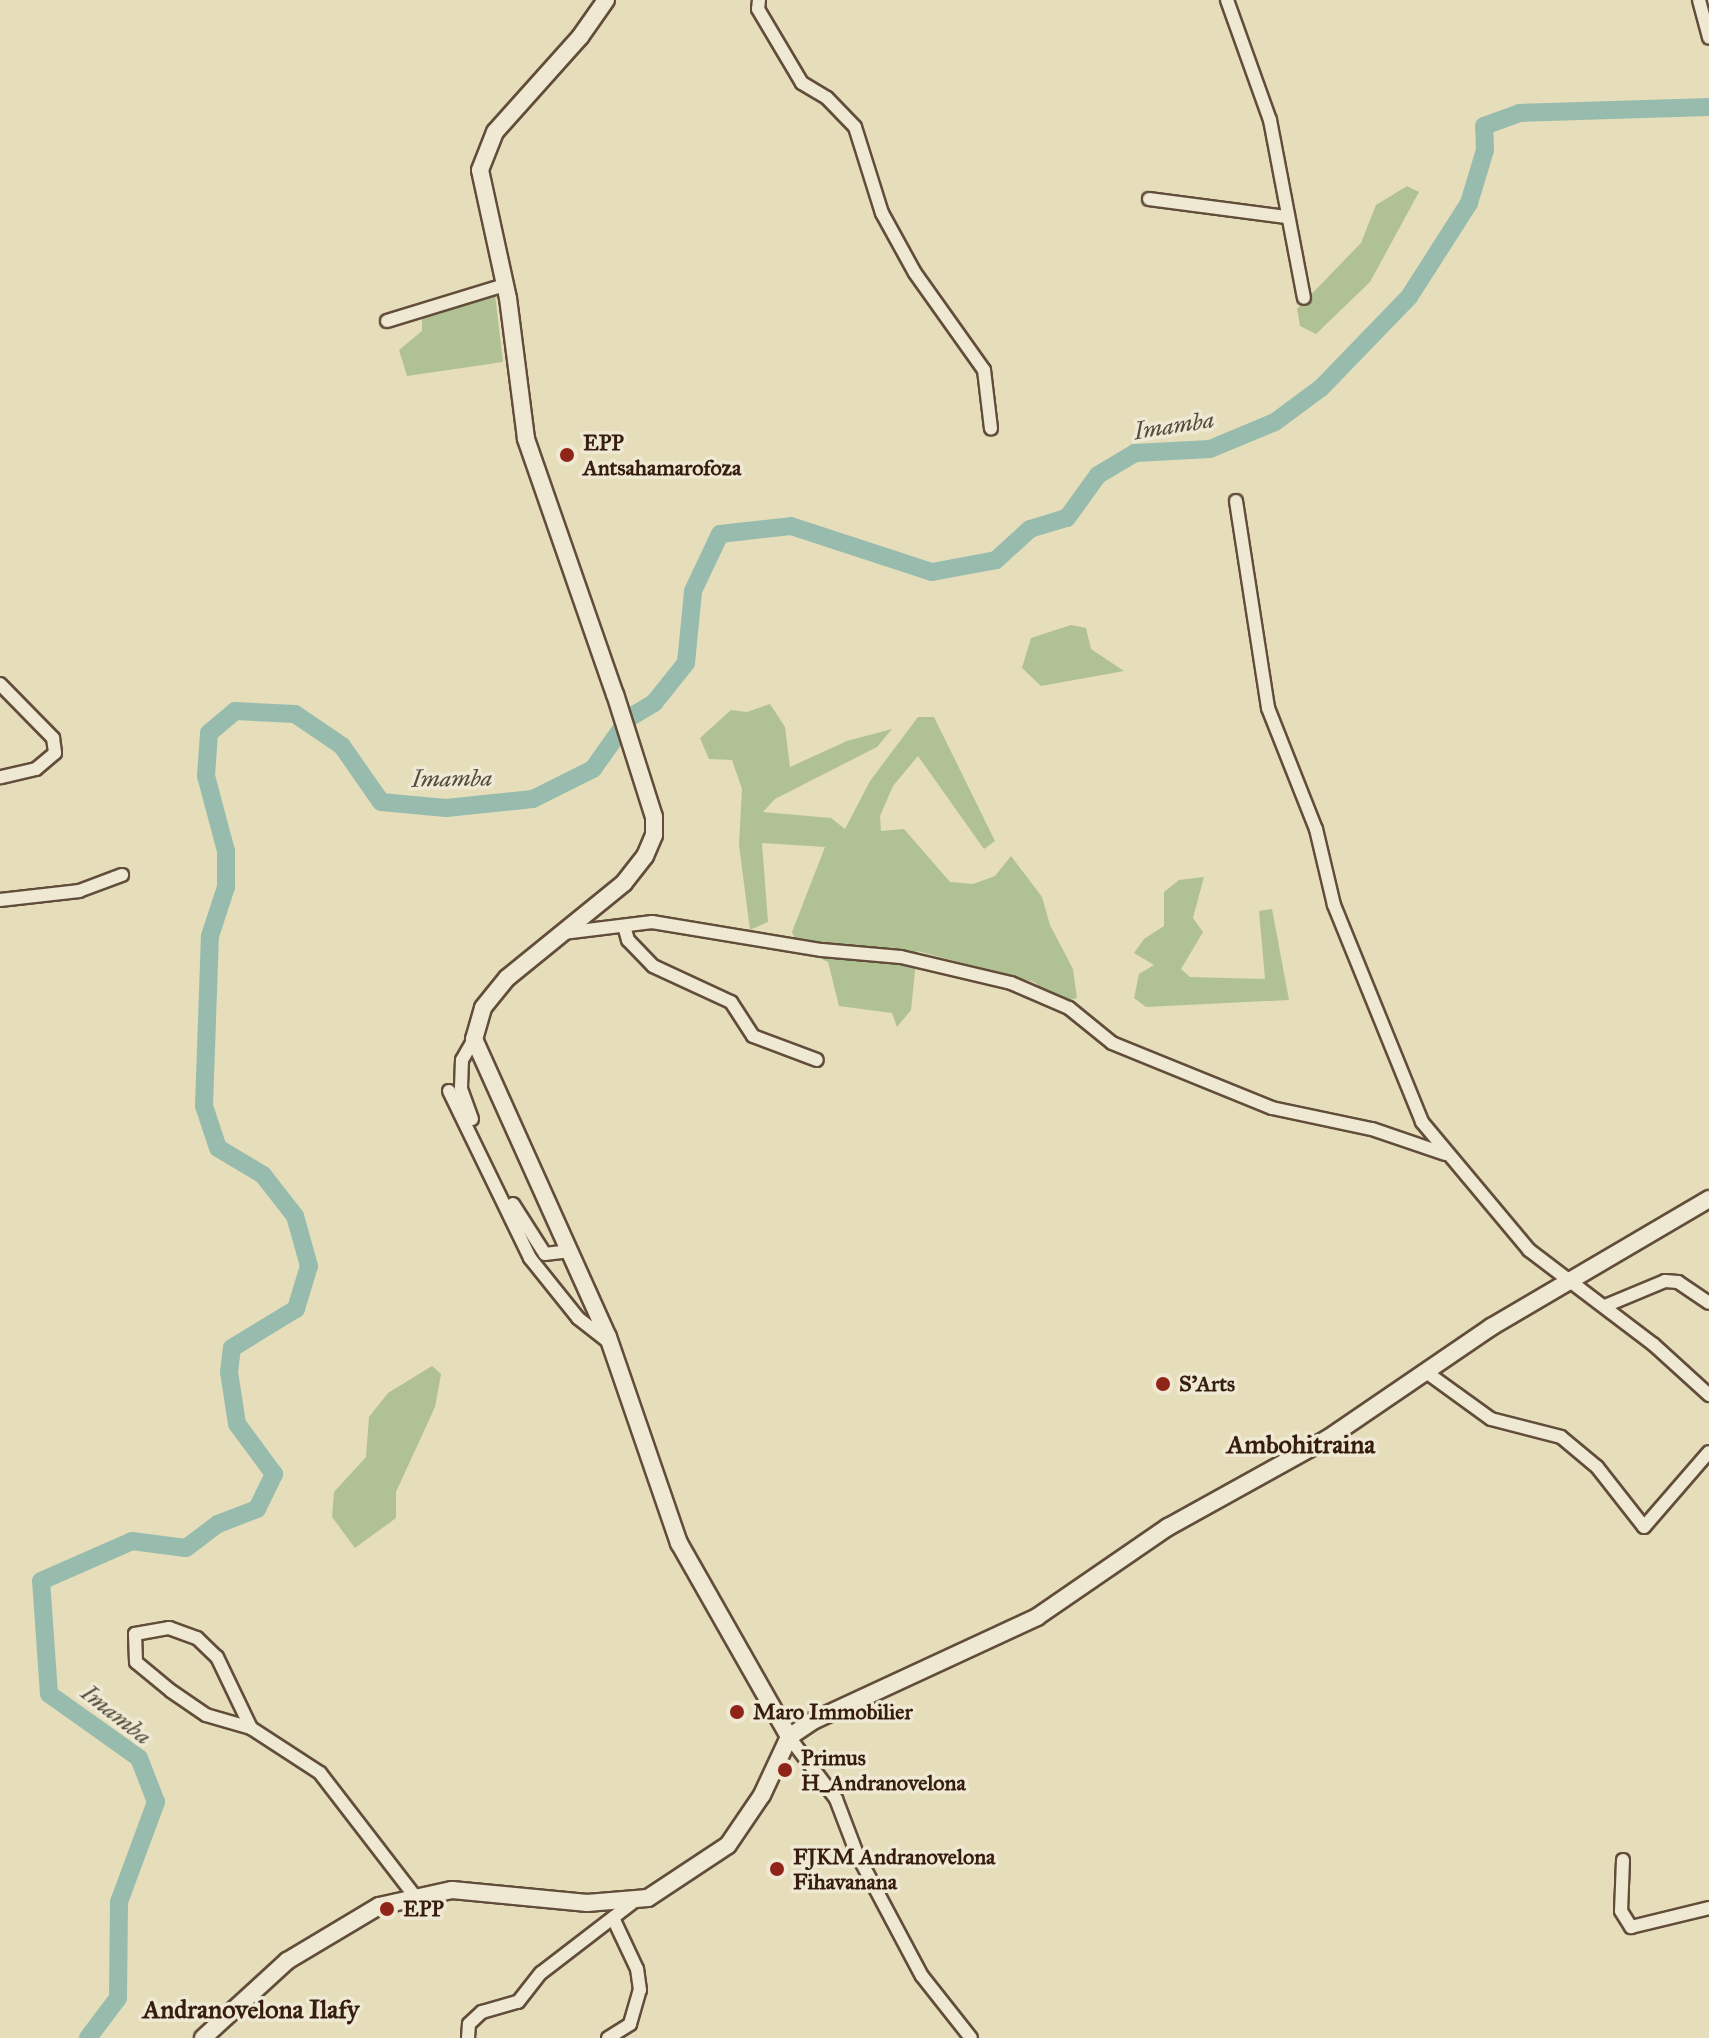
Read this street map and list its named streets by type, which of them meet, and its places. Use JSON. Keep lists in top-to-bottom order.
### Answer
{
  "districts": ["Ambohitraina", "Andranovelona Ilafy"],
  "water": ["Imamba"],
  "places": [
    "EPP Antsahamarofoza",
    "S'Arts",
    "Maro Immobilier",
    "Primus H_Andranovelona",
    "FJKM Andranovelona Fihavanana",
    "EPP"
  ]
}
